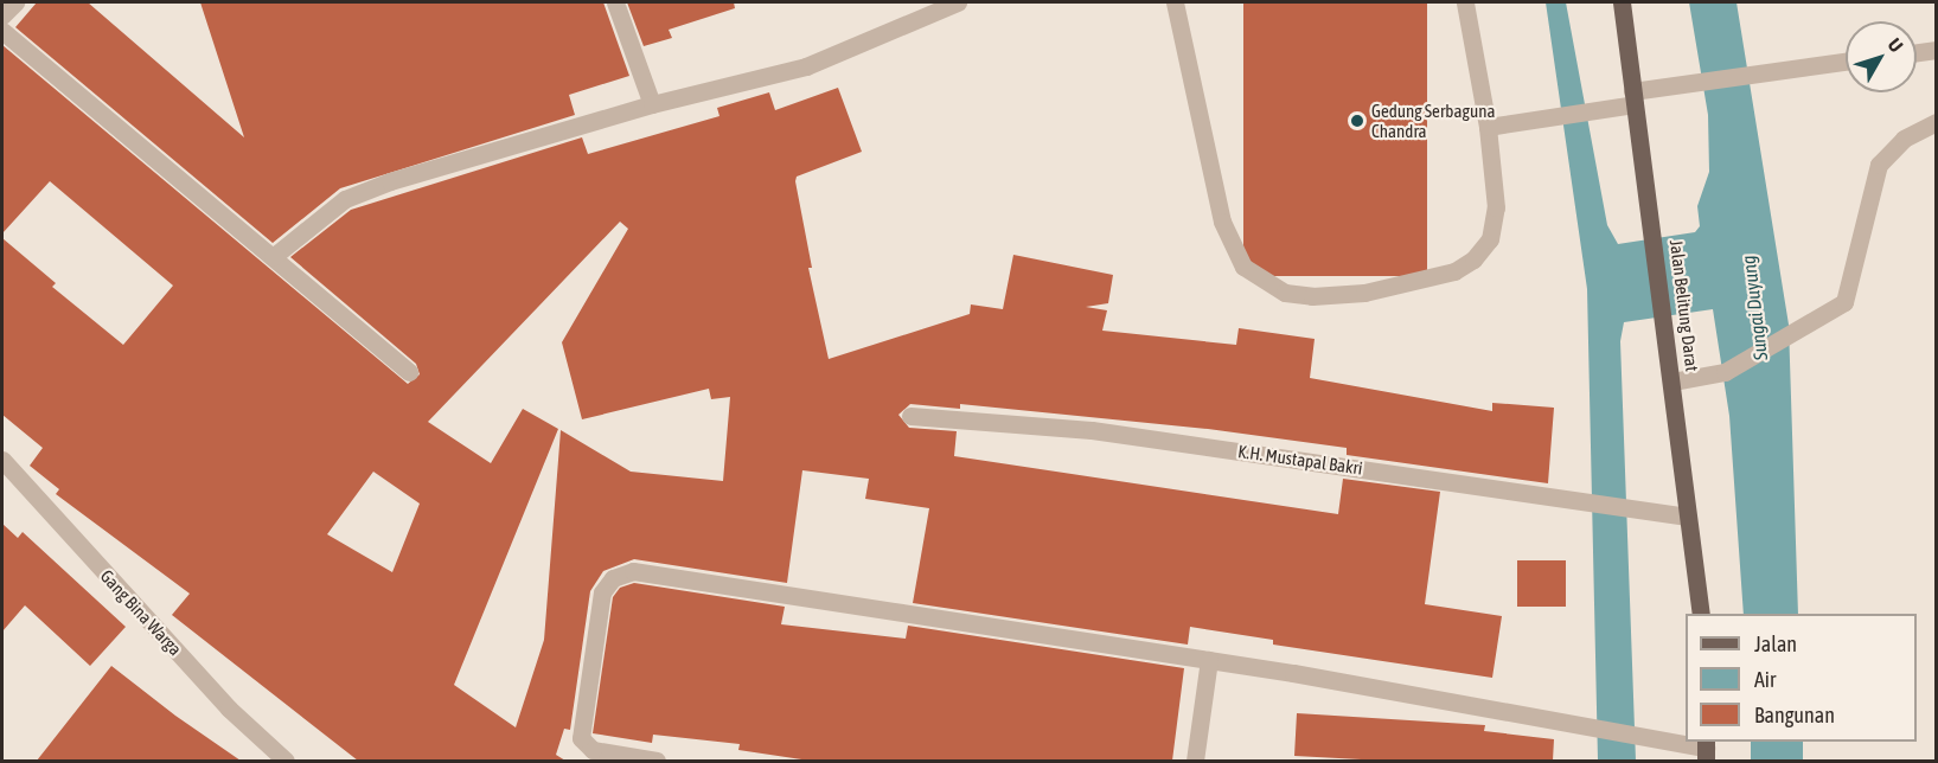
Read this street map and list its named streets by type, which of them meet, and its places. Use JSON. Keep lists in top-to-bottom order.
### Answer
{
  "streets": {
    "main road": ["Jalan Belitung Darat"],
    "street": ["K.H. Mustapal Bakri", "Gang Bina Warga"]
  },
  "crossings": [
    ["Jalan Belitung Darat", "K.H. Mustapal Bakri"]
  ],
  "water": ["Sungai Duyung"],
  "places": ["Gedung Serbaguna Chandra"],
  "legend": ["Jalan", "Air", "Bangunan"],
  "north": "top right"
}
